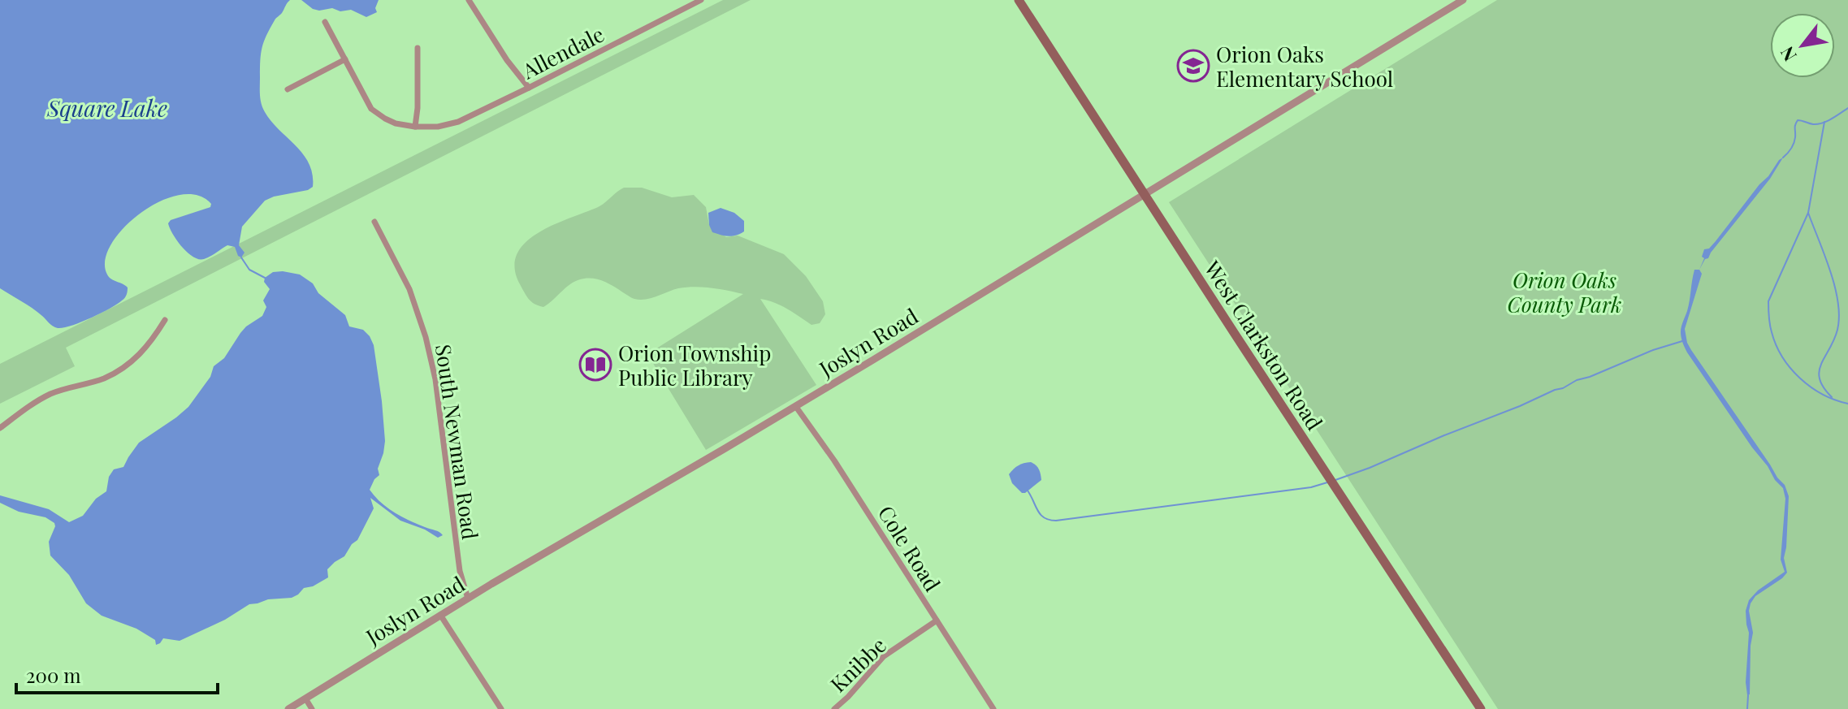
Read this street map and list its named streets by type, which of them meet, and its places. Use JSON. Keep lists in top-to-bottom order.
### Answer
{
  "streets": {
    "main road": ["West Clarkston Road"],
    "street": [
      "Allendale",
      "Joslyn Road",
      "South Newman Road",
      "Cole Road",
      "Knibbe"
    ]
  },
  "crossings": [
    ["Joslyn Road", "West Clarkston Road"],
    ["Joslyn Road", "South Newman Road"],
    ["Joslyn Road", "Cole Road"],
    ["Cole Road", "Knibbe"]
  ],
  "water": ["Square Lake"],
  "parks": ["Orion Oaks County Park"],
  "places": {
    "school or university": ["Orion Oaks Elementary School"],
    "library": ["Orion Township Public Library"]
  },
  "scale_bar": "200 m",
  "north": "bottom left"
}
